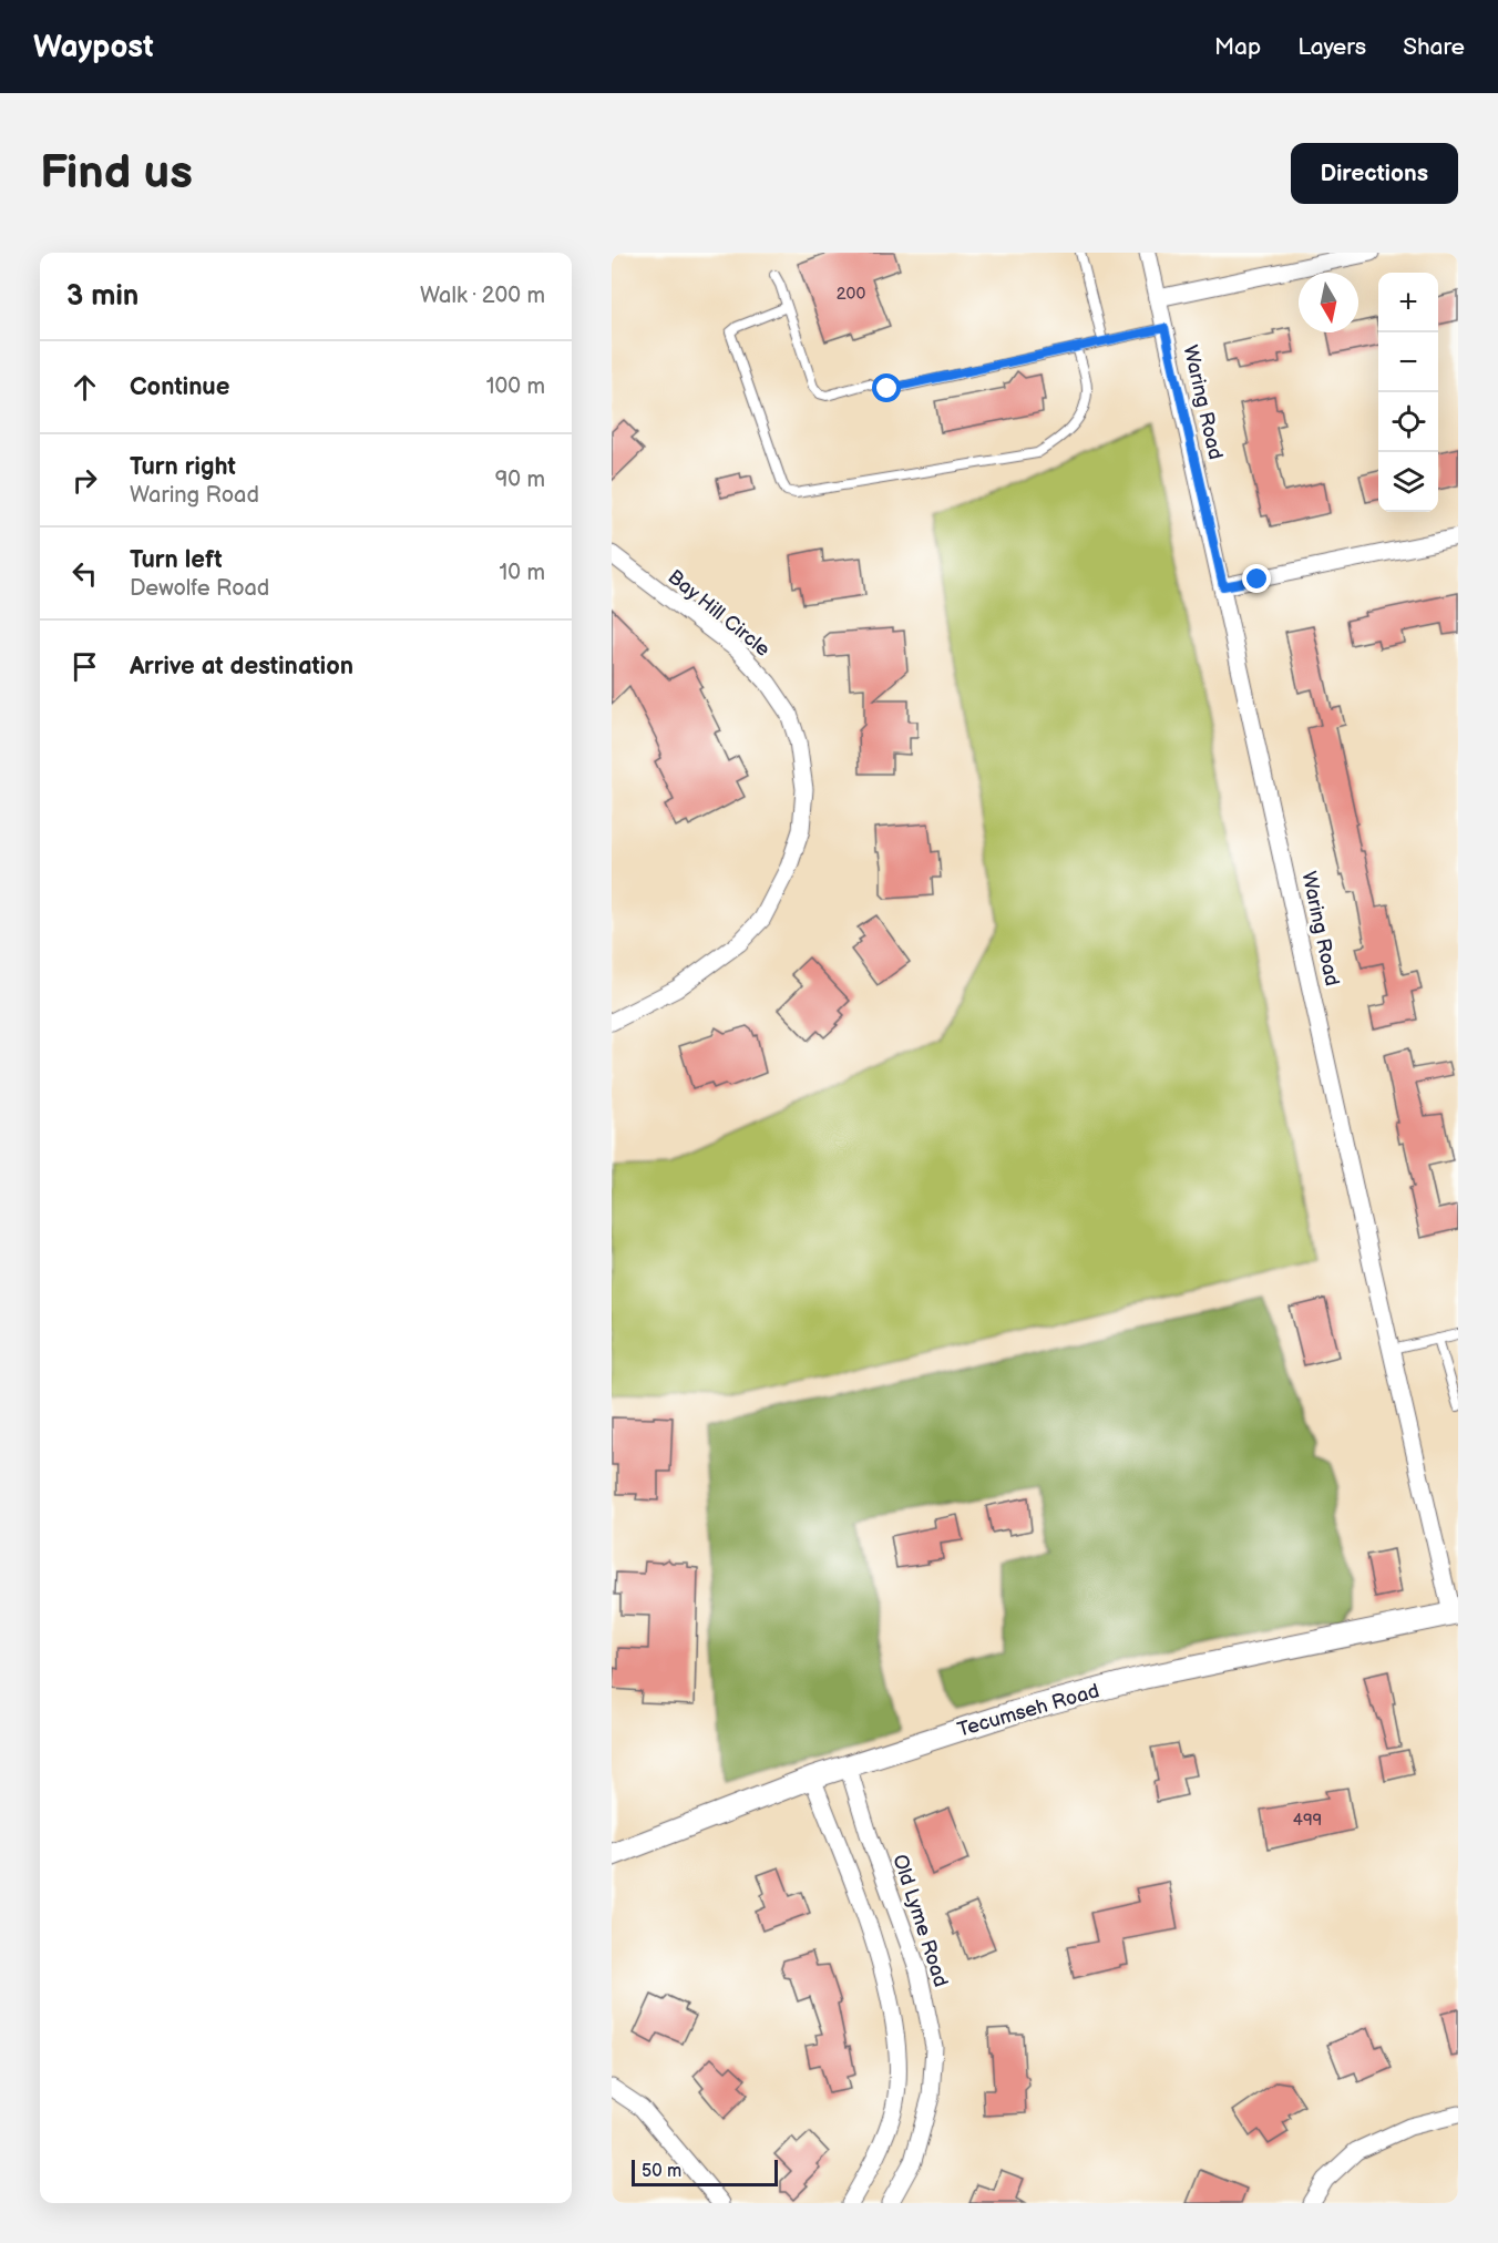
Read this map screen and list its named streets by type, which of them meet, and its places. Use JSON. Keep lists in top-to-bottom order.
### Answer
{
  "streets": {
    "street": [
      "Waring Road",
      "Bay Hill Circle",
      "Tecumseh Road",
      "Old Lyme Road"
    ]
  },
  "crossings": [
    ["Waring Road", "Tecumseh Road"],
    ["Tecumseh Road", "Old Lyme Road"]
  ],
  "house_numbers": ["200", "499"],
  "scale_bar": "50 m",
  "north": "bottom",
  "page": {
    "header": "Waypost",
    "nav": ["Map", "Layers", "Share"],
    "buttons": "Directions",
    "title": "Find us",
    "heading": ["3 min", "Walk · 200 m"],
    "map_buttons": ["+", "−"],
    "list": [
      ["Continue", "100 m"],
      ["Turn right", "Waring Road", "90 m"],
      ["Turn left", "Dewolfe Road", "10 m"],
      "Arrive at destination"
    ],
    "scale": "50 m"
  }
}
